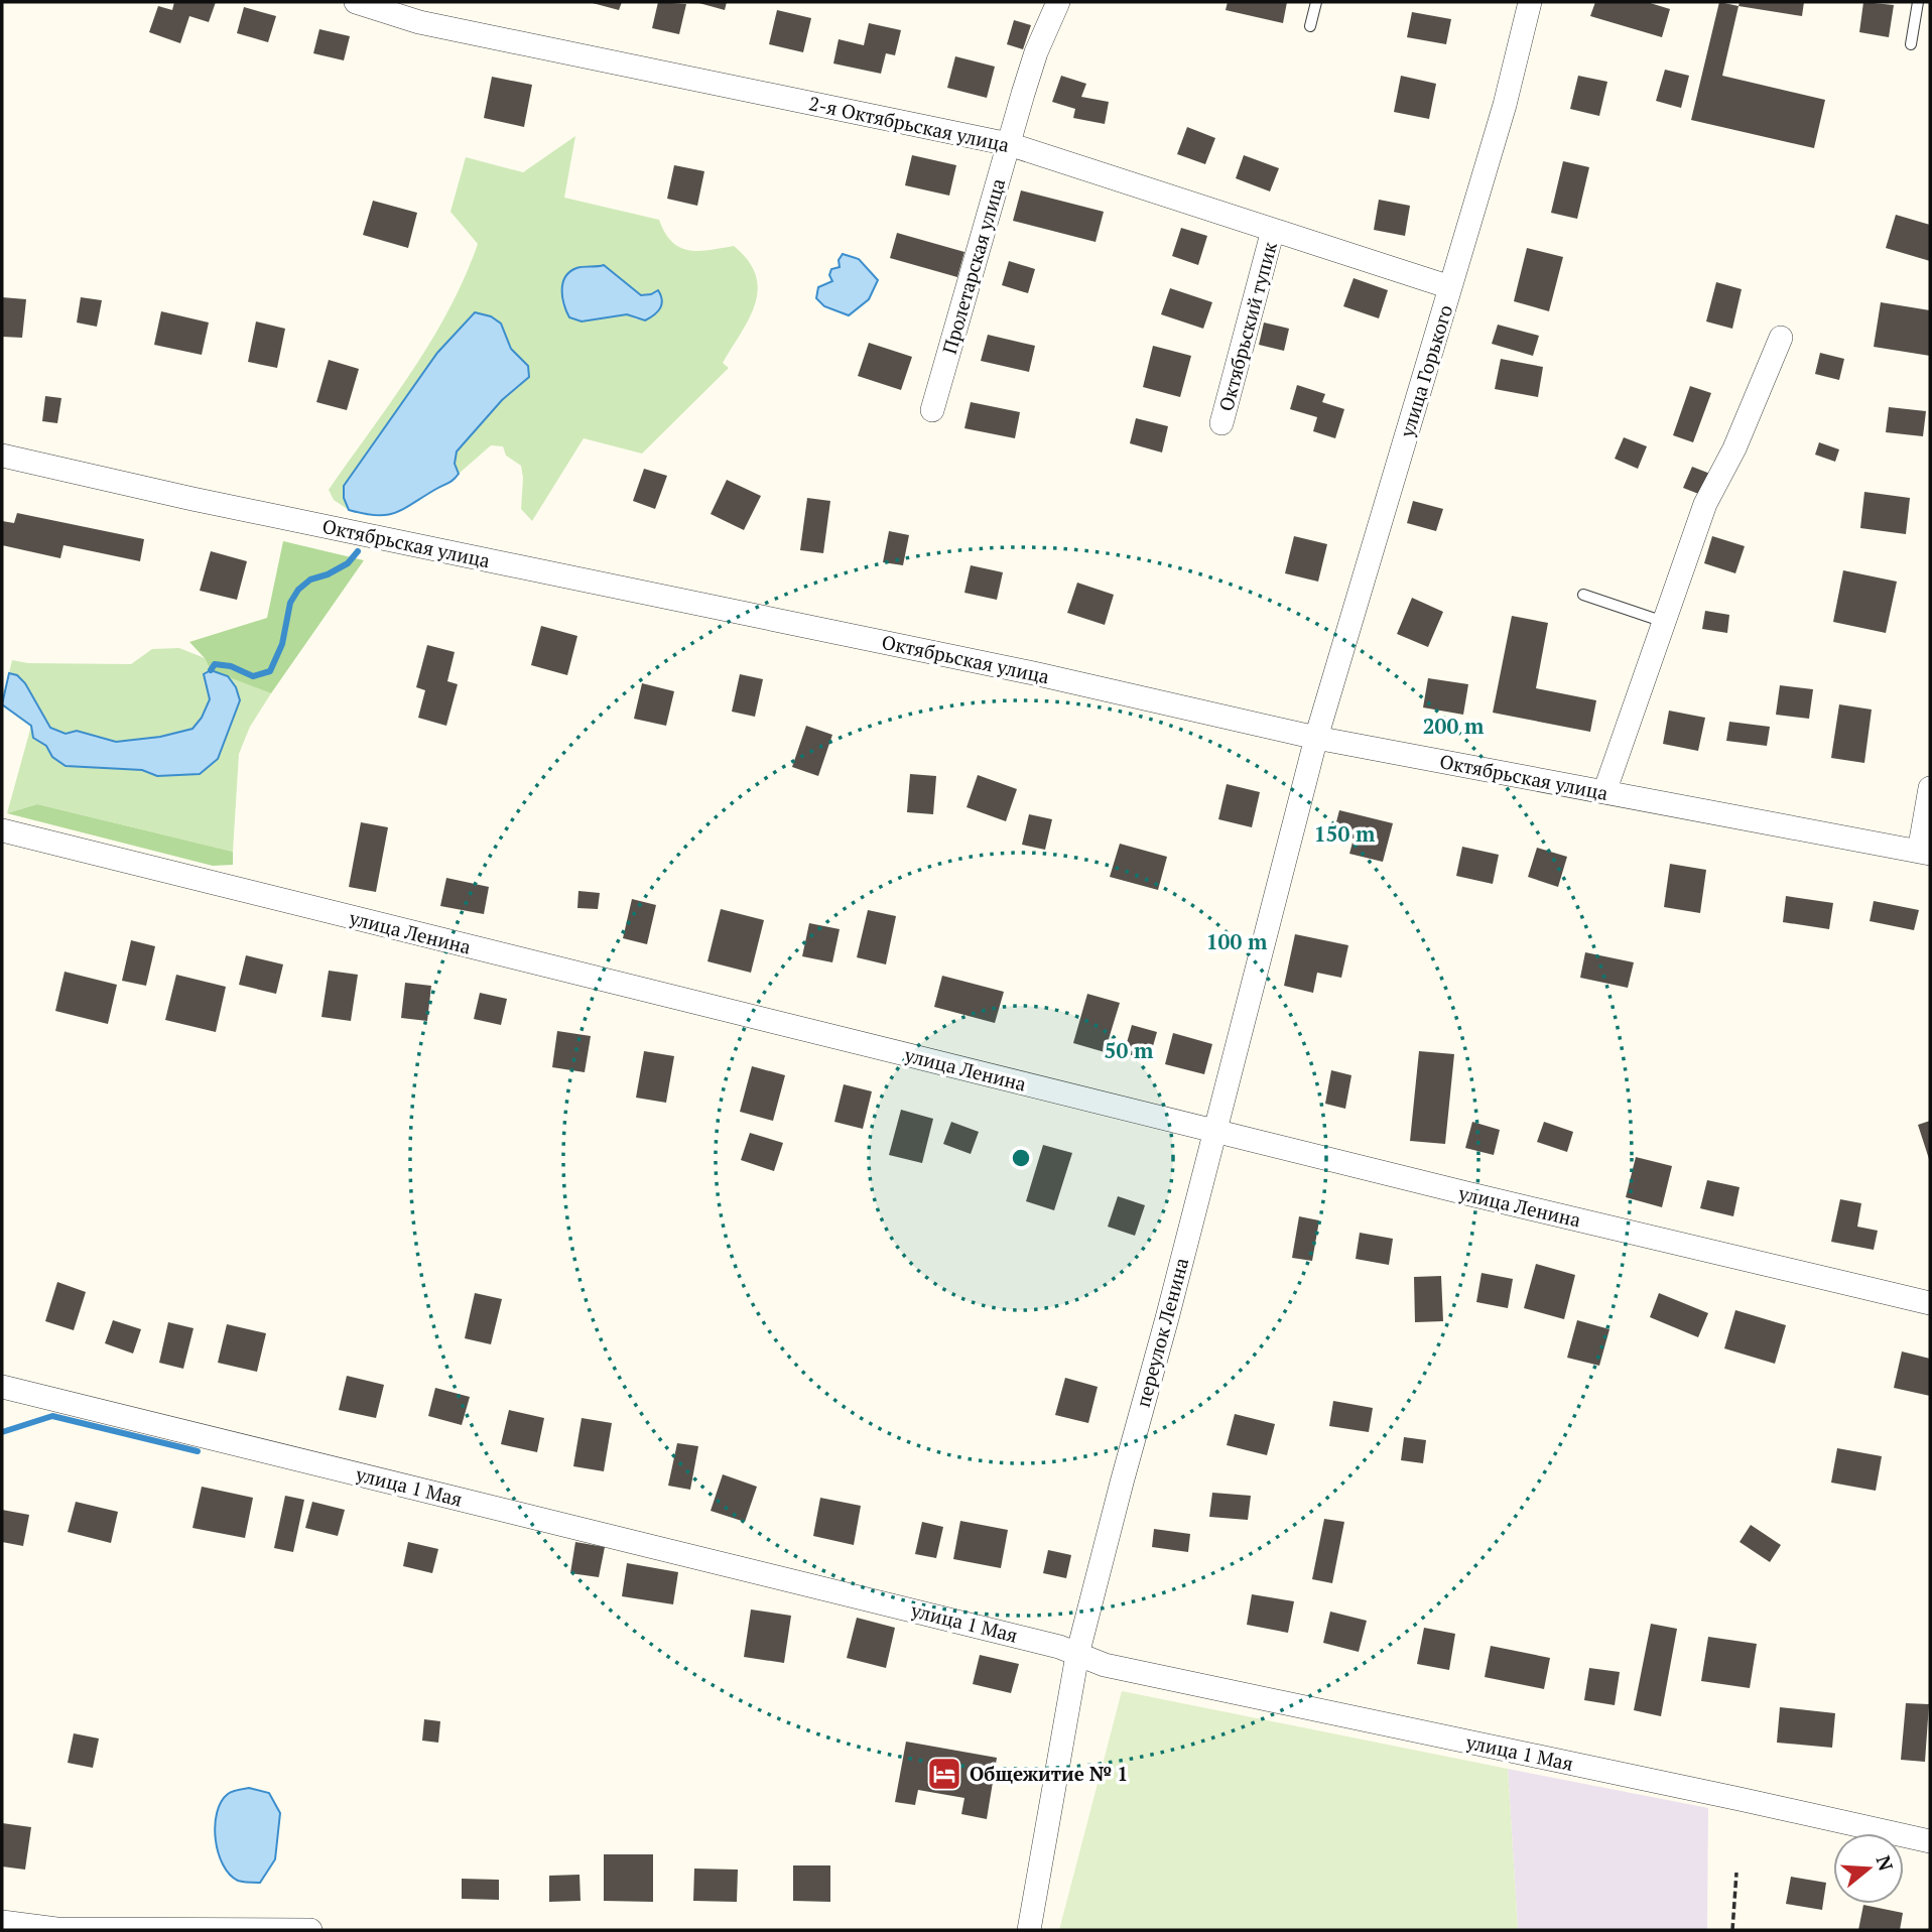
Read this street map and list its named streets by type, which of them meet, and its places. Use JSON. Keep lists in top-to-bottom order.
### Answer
{
  "streets": {
    "street": [
      "2-я Октябрьская улица",
      "Пролетарская улица",
      "Октябрьский тупик",
      "улица Горького",
      "Октябрьская улица",
      "улица Ленина",
      "переулок Ленина",
      "улица 1 Мая"
    ]
  },
  "crossings": [
    ["2-я Октябрьская улица", "Пролетарская улица"],
    ["2-я Октябрьская улица", "Октябрьский тупик"],
    ["2-я Октябрьская улица", "улица Горького"],
    ["улица Горького", "Октябрьская улица"],
    ["улица Горького", "переулок Ленина"],
    ["Октябрьская улица", "переулок Ленина"],
    ["улица Ленина", "переулок Ленина"],
    ["переулок Ленина", "улица 1 Мая"]
  ],
  "places": {
    "hotel": ["Общежитие № 1"]
  },
  "north": "right",
  "rings": [
    "200 m",
    "150 m",
    "100 m",
    "50 m"
  ]
}
